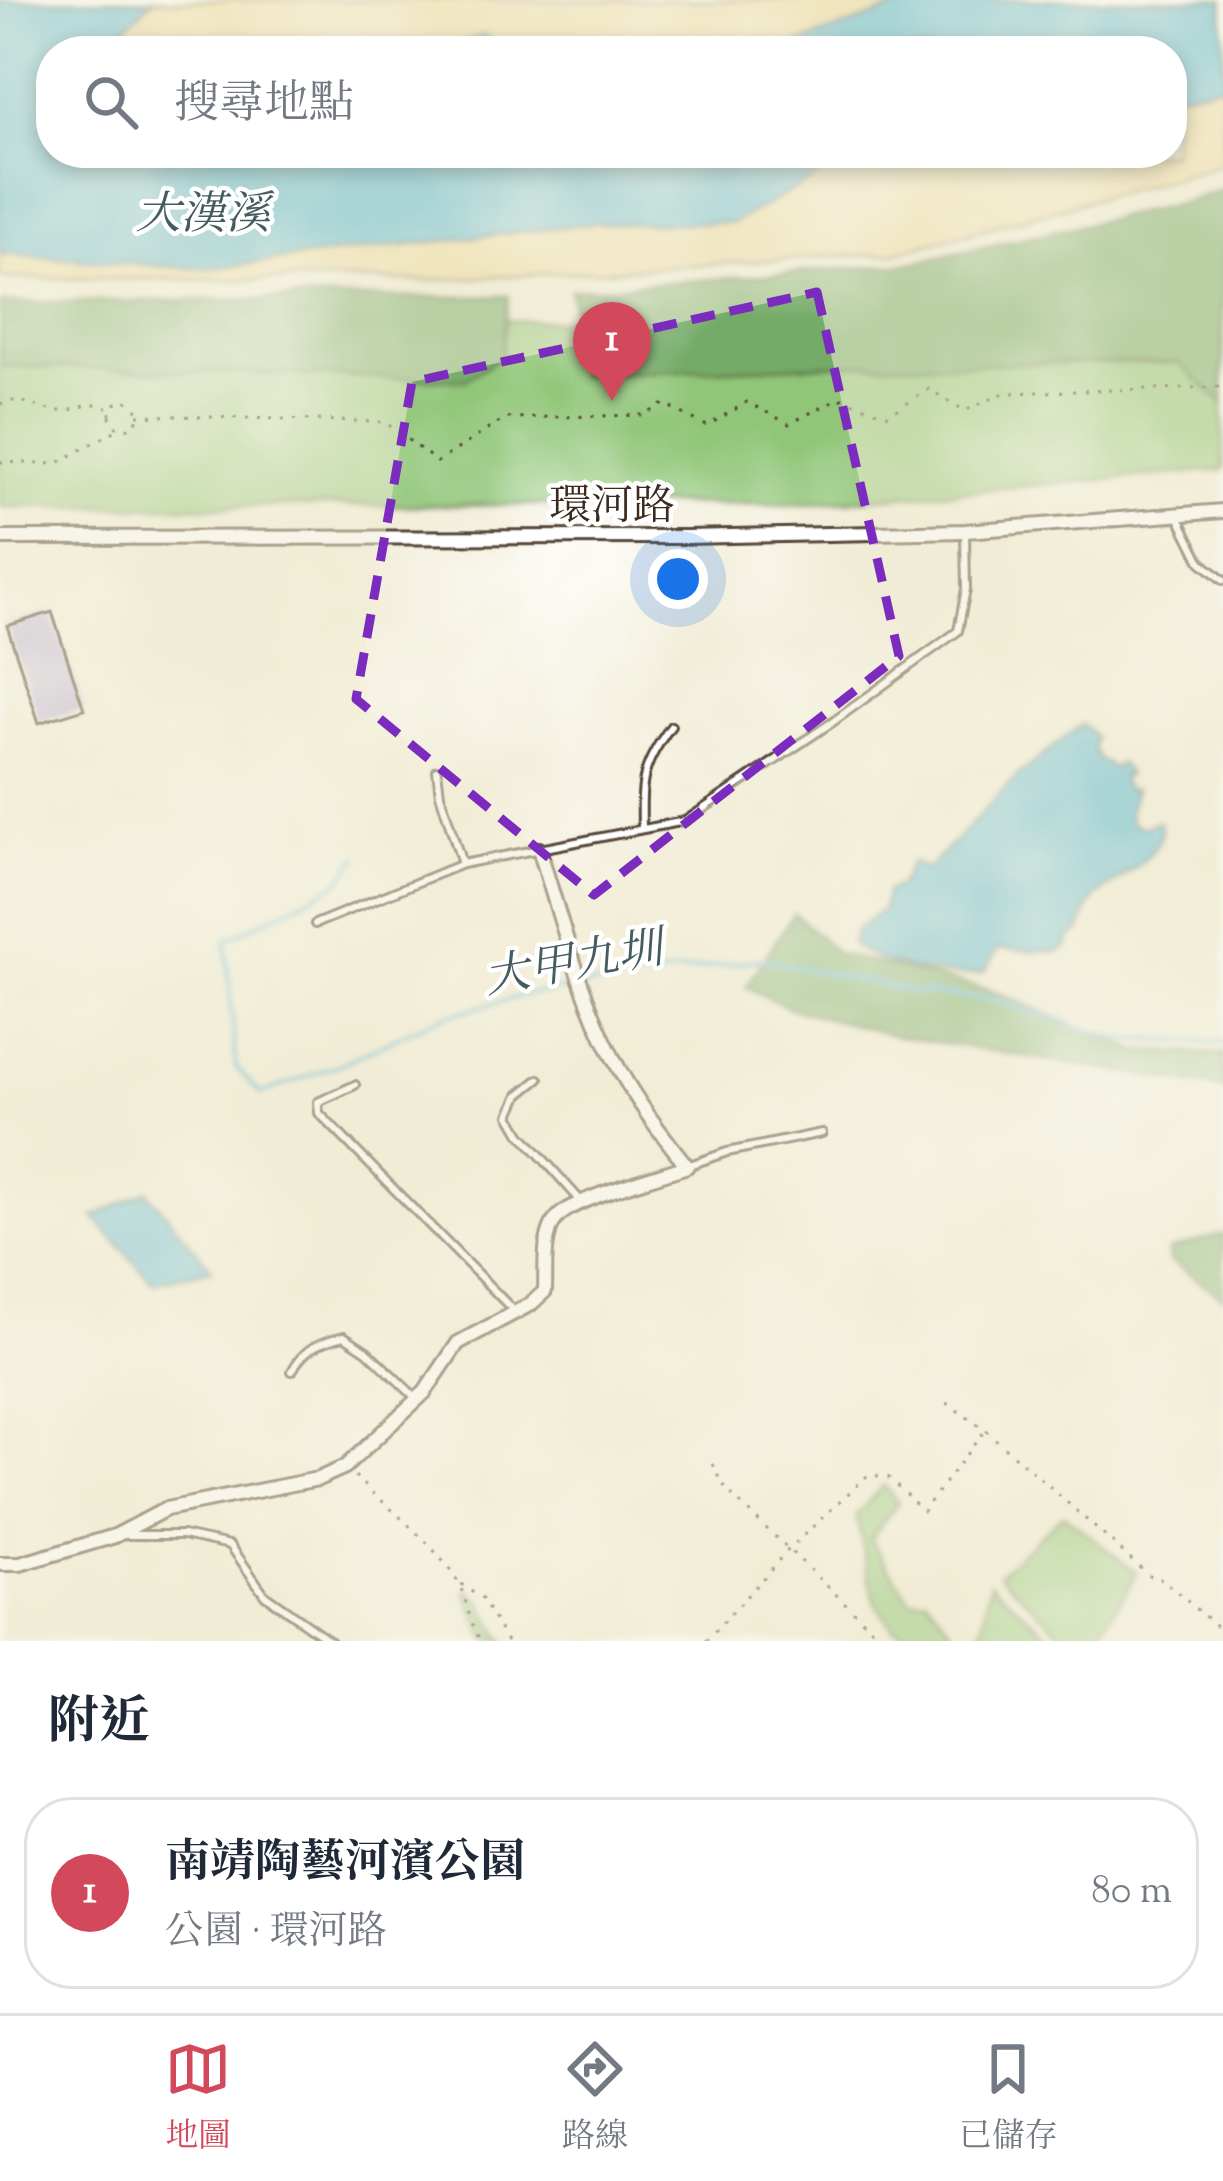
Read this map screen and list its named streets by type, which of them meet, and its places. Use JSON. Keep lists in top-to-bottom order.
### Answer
{
  "streets": {
    "street": ["環河路"]
  },
  "water": ["大漢溪", "大甲九圳"],
  "page": {
    "search": "搜尋地點",
    "pins": "1",
    "heading": "附近",
    "list": [
      {
        "mark": "1",
        "name": "南靖陶藝河濱公園",
        "note": "公園 · 環河路",
        "value": "80 m"
      }
    ],
    "nav": ["地圖", "路線", "已儲存"]
  }
}
